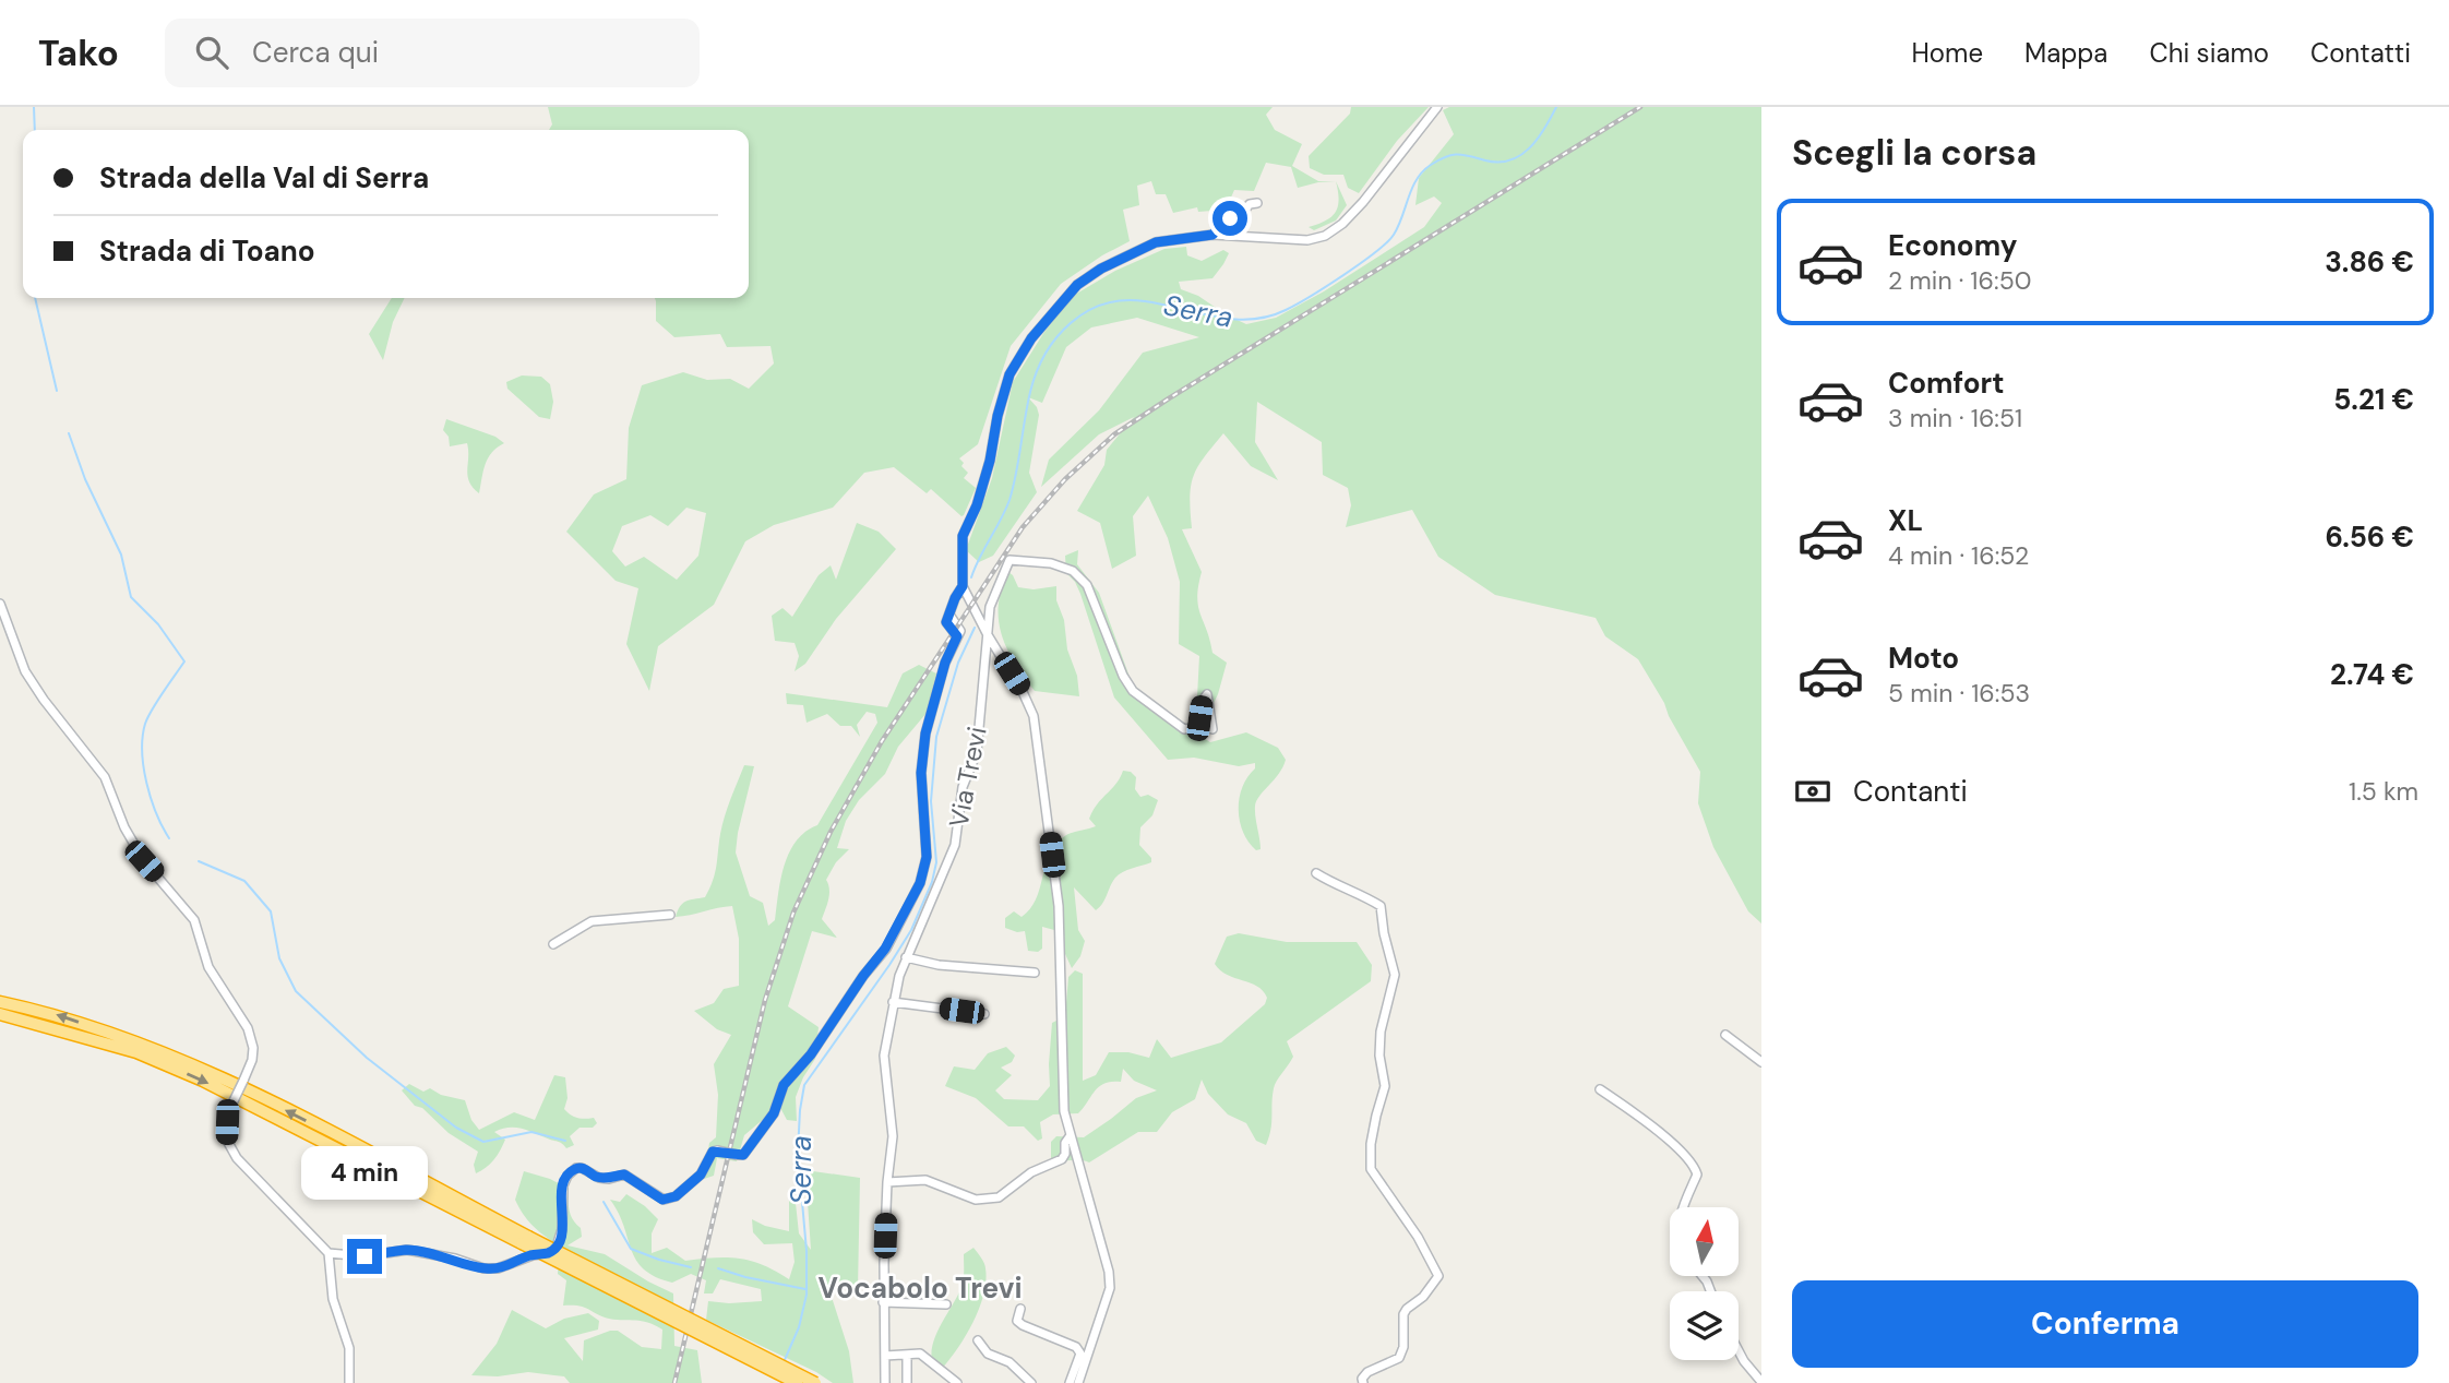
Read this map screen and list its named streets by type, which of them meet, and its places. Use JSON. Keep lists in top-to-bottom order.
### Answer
{
  "streets": {
    "street": ["Via Trevi"]
  },
  "districts": ["Vocabolo Trevi"],
  "water": ["Serra"],
  "north": "top",
  "page": {
    "header": "Tako",
    "search": "Cerca qui",
    "nav": [
      "Home",
      "Mappa",
      "Chi siamo",
      "Contatti"
    ],
    "heading": "Scegli la corsa",
    "banner": ["Strada della Val di Serra", "Strada di Toano"],
    "list": [
      {
        "name": "Economy",
        "note": "2 min · 16:50",
        "value": "3.86 €"
      },
      {
        "name": "Comfort",
        "note": "3 min · 16:51",
        "value": "5.21 €"
      },
      {
        "name": "XL",
        "note": "4 min · 16:52",
        "value": "6.56 €"
      },
      {
        "name": "Moto",
        "note": "5 min · 16:53",
        "value": "2.74 €"
      }
    ],
    "pay": ["Contanti", "1.5 km"],
    "bubble": "4 min",
    "buttons": "Conferma"
  }
}
